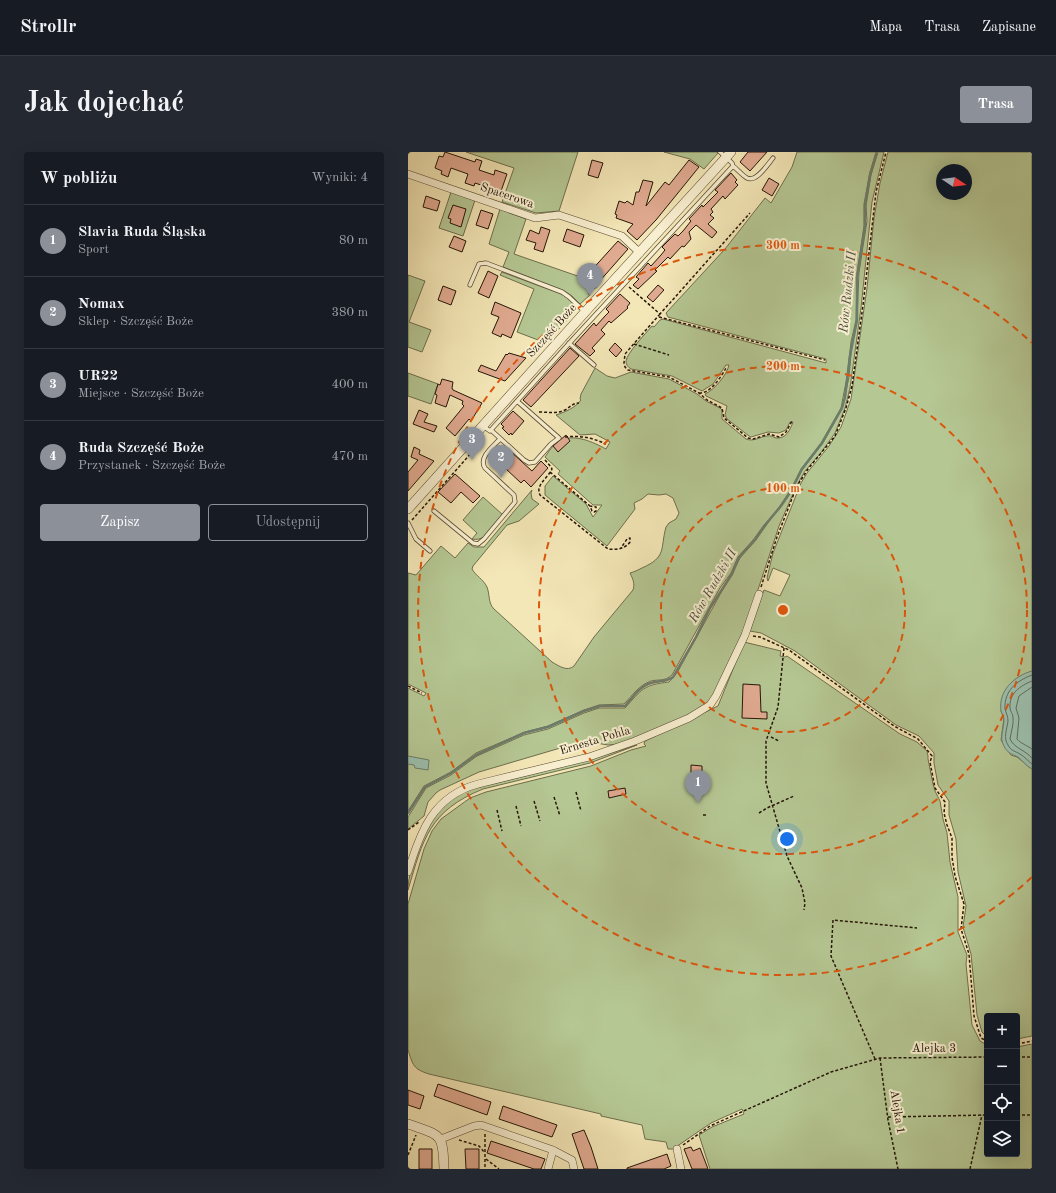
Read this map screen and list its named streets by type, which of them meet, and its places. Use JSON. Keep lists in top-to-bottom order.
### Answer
{
  "streets": {
    "street": ["Spacerowa", "Szczęść Boże", "Ernesta Pohla"],
    "path": ["Alejka 3", "Alejka 1"]
  },
  "crossings": [
    ["Spacerowa", "Szczęść Boże"],
    ["Alejka 3", "Alejka 1"]
  ],
  "water": ["Rów Rudzki II"],
  "north": "right",
  "page": {
    "header": "Strollr",
    "nav": ["Mapa", "Trasa", "Zapisane"],
    "buttons": [
      "Trasa",
      ["Zapisz", "Udostępnij"]
    ],
    "title": "Jak dojechać",
    "heading": ["W pobliżu", "Wyniki: 4"],
    "list": [
      {
        "mark": "1",
        "name": "Slavia Ruda Śląska",
        "note": "Sport",
        "value": "80 m"
      },
      {
        "mark": "2",
        "name": "Nomax",
        "note": "Sklep · Szczęść Boże",
        "value": "380 m"
      },
      {
        "mark": "3",
        "name": "UR22",
        "note": "Miejsce · Szczęść Boże",
        "value": "400 m"
      },
      {
        "mark": "4",
        "name": "Ruda Szczęść Boże",
        "note": "Przystanek · Szczęść Boże",
        "value": "470 m"
      }
    ],
    "pins": [
      "4",
      "3",
      "2",
      "1"
    ],
    "map_buttons": ["+", "−"]
  },
  "rings": ["300 m", "200 m", "100 m"]
}
